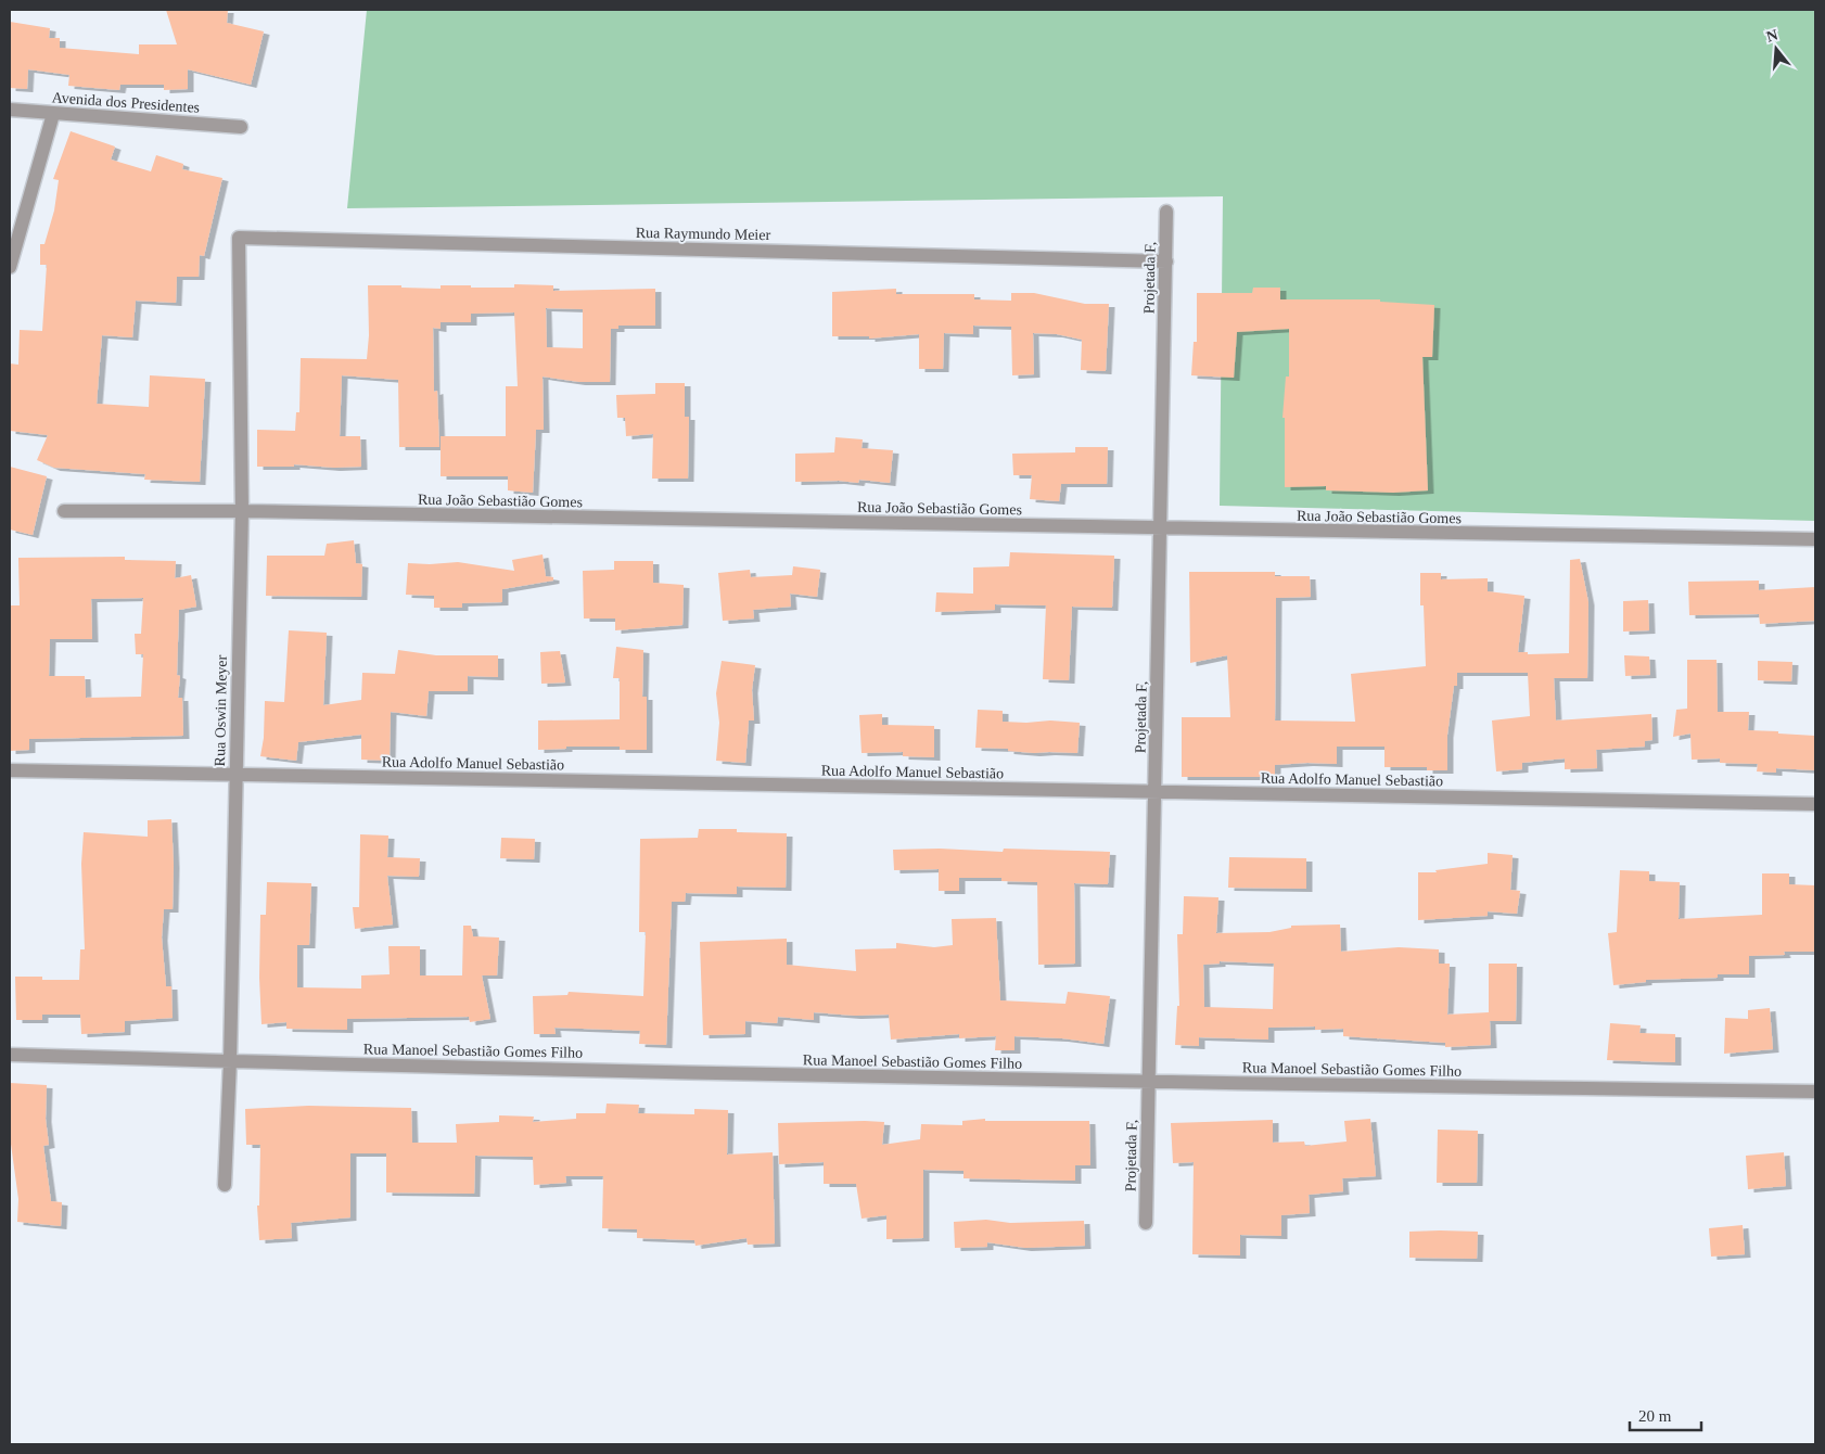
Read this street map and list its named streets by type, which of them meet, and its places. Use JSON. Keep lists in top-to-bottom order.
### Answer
{
  "streets": {
    "street": [
      "Avenida dos Presidentes",
      "Rua Raymundo Meier",
      "Projetada F,",
      "Rua João Sebastião Gomes",
      "Rua Oswin Meyer",
      "Rua Adolfo Manuel Sebastião",
      "Rua Manoel Sebastião Gomes Filho"
    ]
  },
  "crossings": [
    ["Rua Raymundo Meier", "Projetada F,"],
    ["Rua Raymundo Meier", "Rua Oswin Meyer"],
    ["Projetada F,", "Rua João Sebastião Gomes"],
    ["Projetada F,", "Rua Adolfo Manuel Sebastião"],
    ["Projetada F,", "Rua Manoel Sebastião Gomes Filho"],
    ["Rua João Sebastião Gomes", "Rua Oswin Meyer"],
    ["Rua Oswin Meyer", "Rua Adolfo Manuel Sebastião"],
    ["Rua Oswin Meyer", "Rua Manoel Sebastião Gomes Filho"]
  ],
  "scale_bar": "20 m",
  "north": "top"
}
